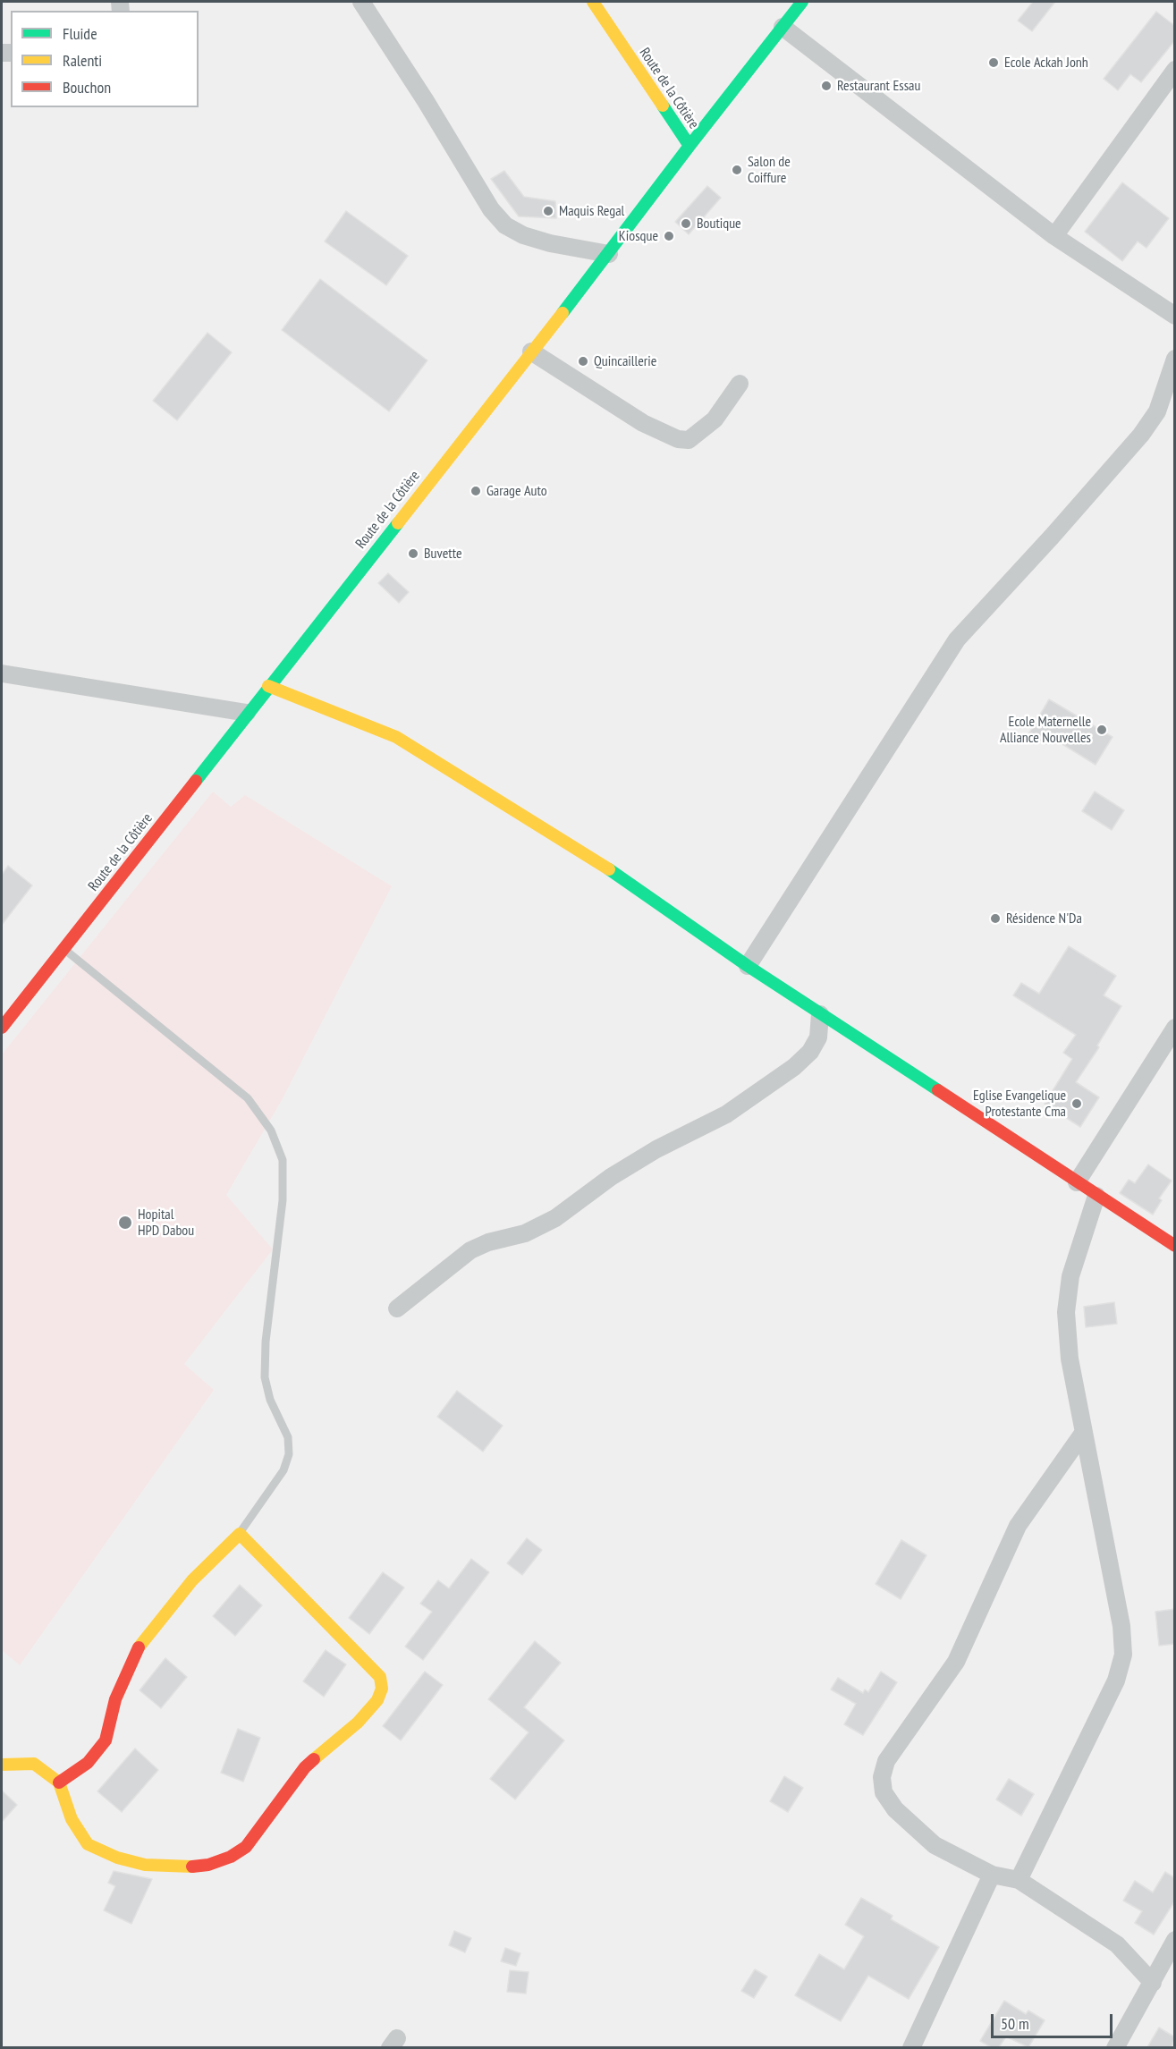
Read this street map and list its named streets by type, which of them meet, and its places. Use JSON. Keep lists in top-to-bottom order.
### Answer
{
  "streets": {
    "street": ["Route de la Côtière"]
  },
  "places": [
    "Ecole Ackah Jonh",
    "Restaurant Essau",
    "Salon de Coiffure",
    "Maquis Regal",
    "Boutique",
    "Kiosque",
    "Quincaillerie",
    "Garage Auto",
    "Buvette",
    "Ecole Maternelle Alliance Nouvelles",
    "Résidence N'Da",
    "Eglise Evangelique Protestante Cma",
    "Hopital HPD Dabou"
  ],
  "legend": ["Fluide", "Ralenti", "Bouchon"],
  "scale_bar": "50 m"
}
